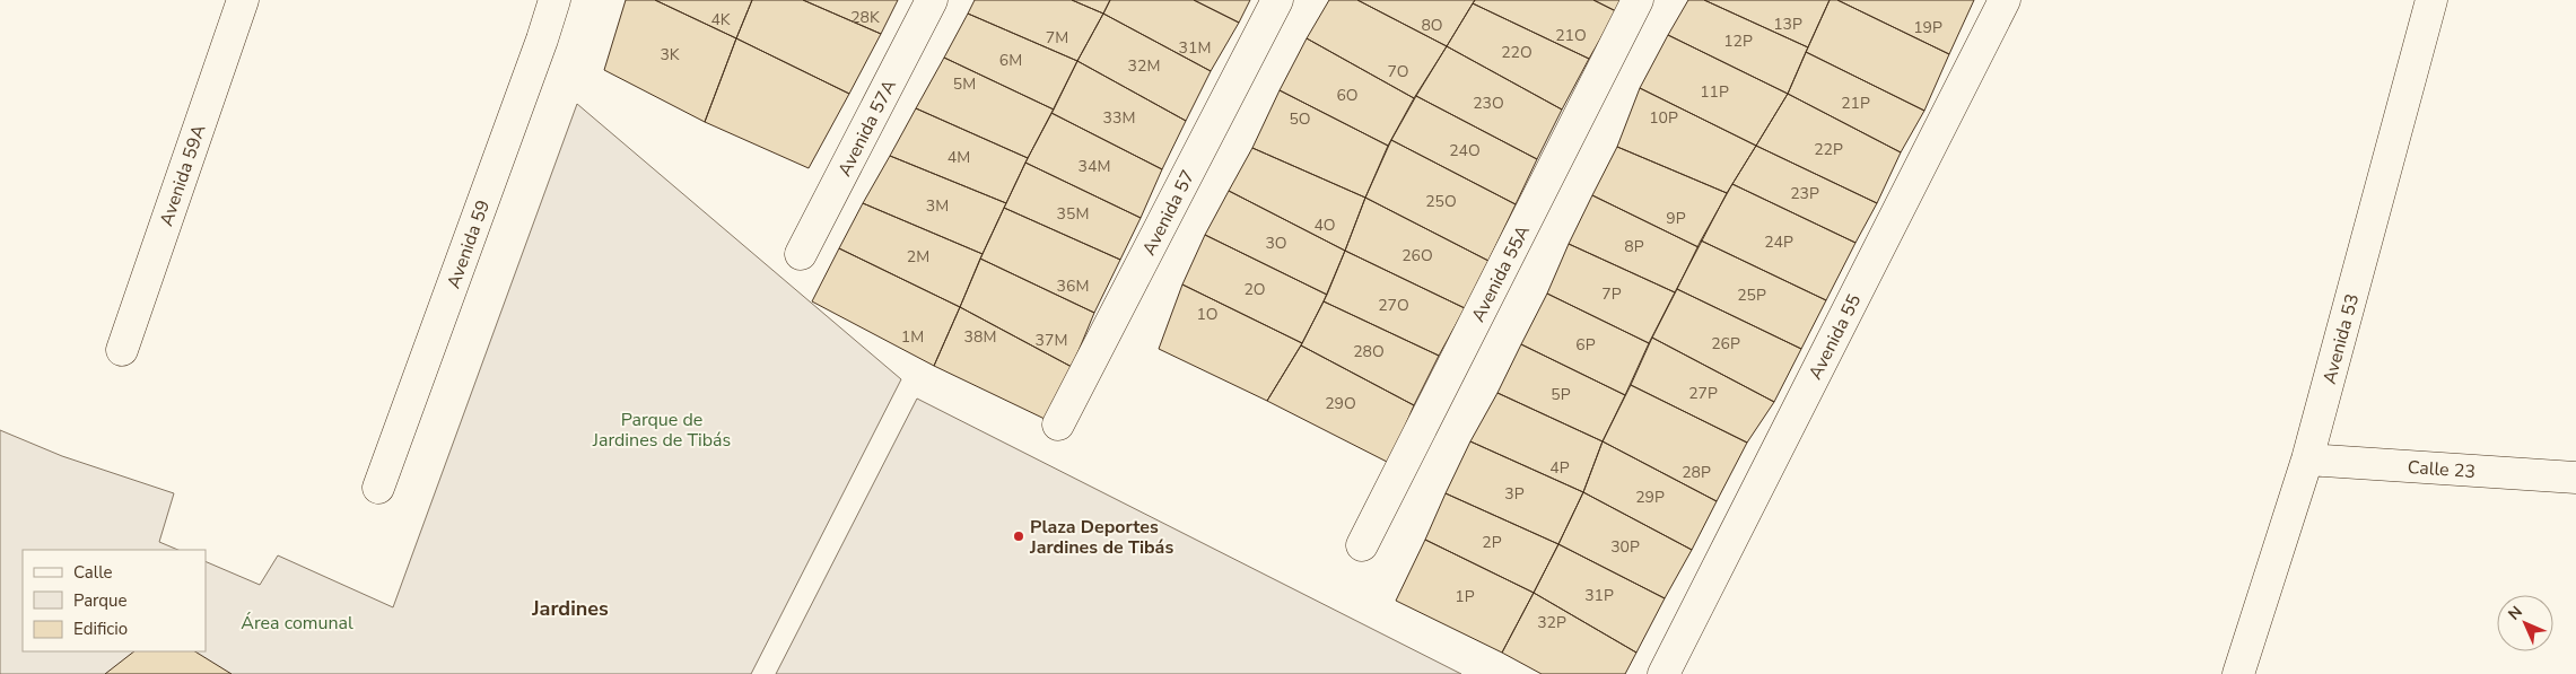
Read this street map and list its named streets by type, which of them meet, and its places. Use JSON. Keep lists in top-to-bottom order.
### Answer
{
  "streets": {
    "street": [
      "Avenida 57A",
      "Avenida 59A",
      "Avenida 57",
      "Avenida 59",
      "Avenida 55A",
      "Avenida 55",
      "Avenida 53",
      "Calle 23"
    ]
  },
  "crossings": [
    ["Avenida 53", "Calle 23"]
  ],
  "districts": ["Jardines"],
  "parks": ["Parque de Jardines de Tibás", "Área comunal"],
  "places": ["Plaza Deportes Jardines de Tibás"],
  "house_numbers": [
    "28K",
    "4K",
    "13P",
    "8O",
    "19P",
    "21O",
    "7M",
    "12P",
    "31M",
    "22O",
    "3K",
    "6M",
    "32M",
    "7O",
    "5M",
    "11P",
    "6O",
    "23O",
    "21P",
    "33M",
    "10P",
    "5O",
    "22P",
    "24O",
    "4M",
    "34M",
    "23P",
    "25O",
    "3M",
    "35M",
    "9P",
    "4O",
    "24P",
    "3O",
    "8P",
    "26O",
    "2M",
    "36M",
    "2O",
    "7P",
    "25P",
    "27O",
    "1O",
    "1M",
    "38M",
    "37M",
    "26P",
    "6P",
    "28O",
    "27P",
    "5P",
    "29O",
    "4P",
    "28P",
    "3P",
    "29P",
    "2P",
    "30P",
    "31P",
    "1P",
    "32P"
  ],
  "legend": ["Calle", "Parque", "Edificio"],
  "north": "top left"
}
